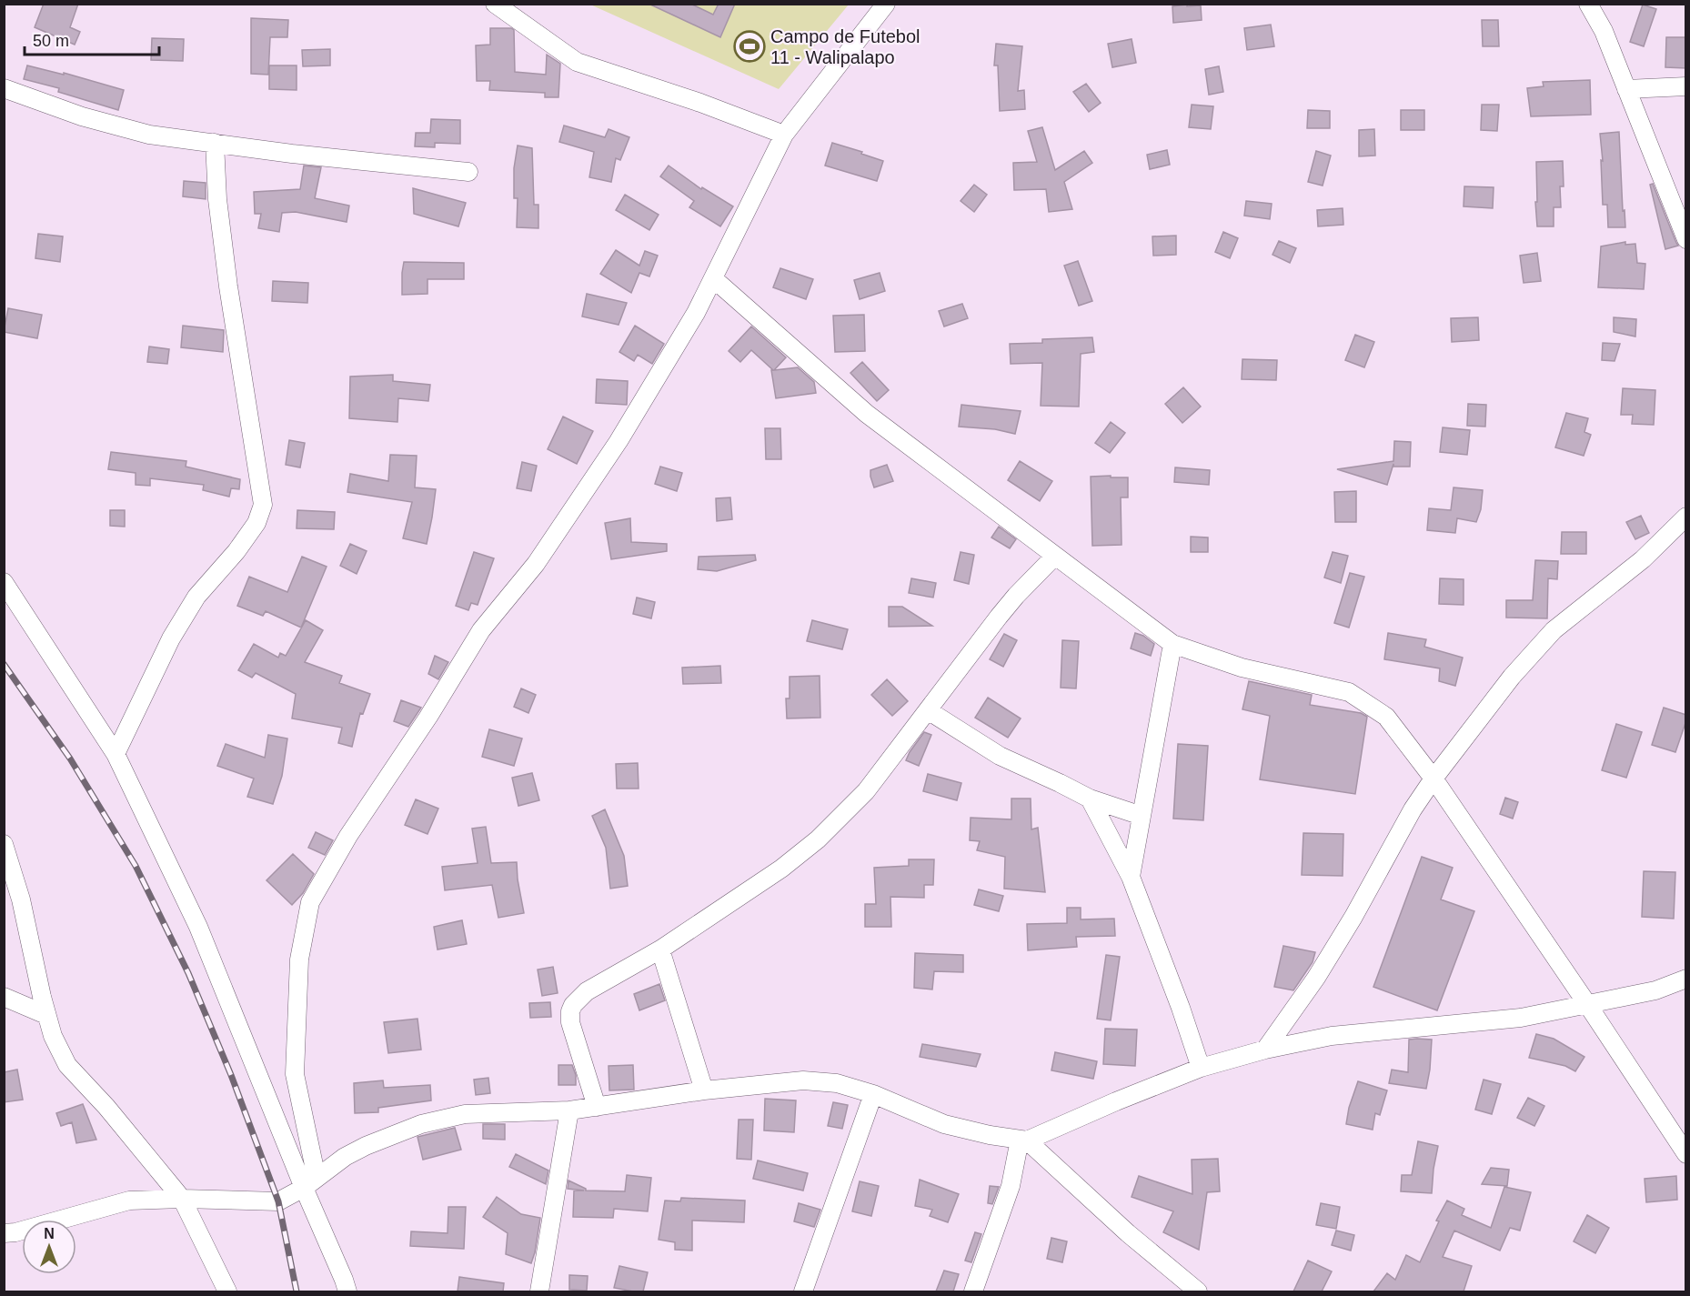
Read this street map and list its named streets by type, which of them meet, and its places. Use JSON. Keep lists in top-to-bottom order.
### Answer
{
  "places": {
    "sports": ["Campo de Futebol 11 - Walipalapo"]
  },
  "scale_bar": "50 m",
  "north": "top"
}
